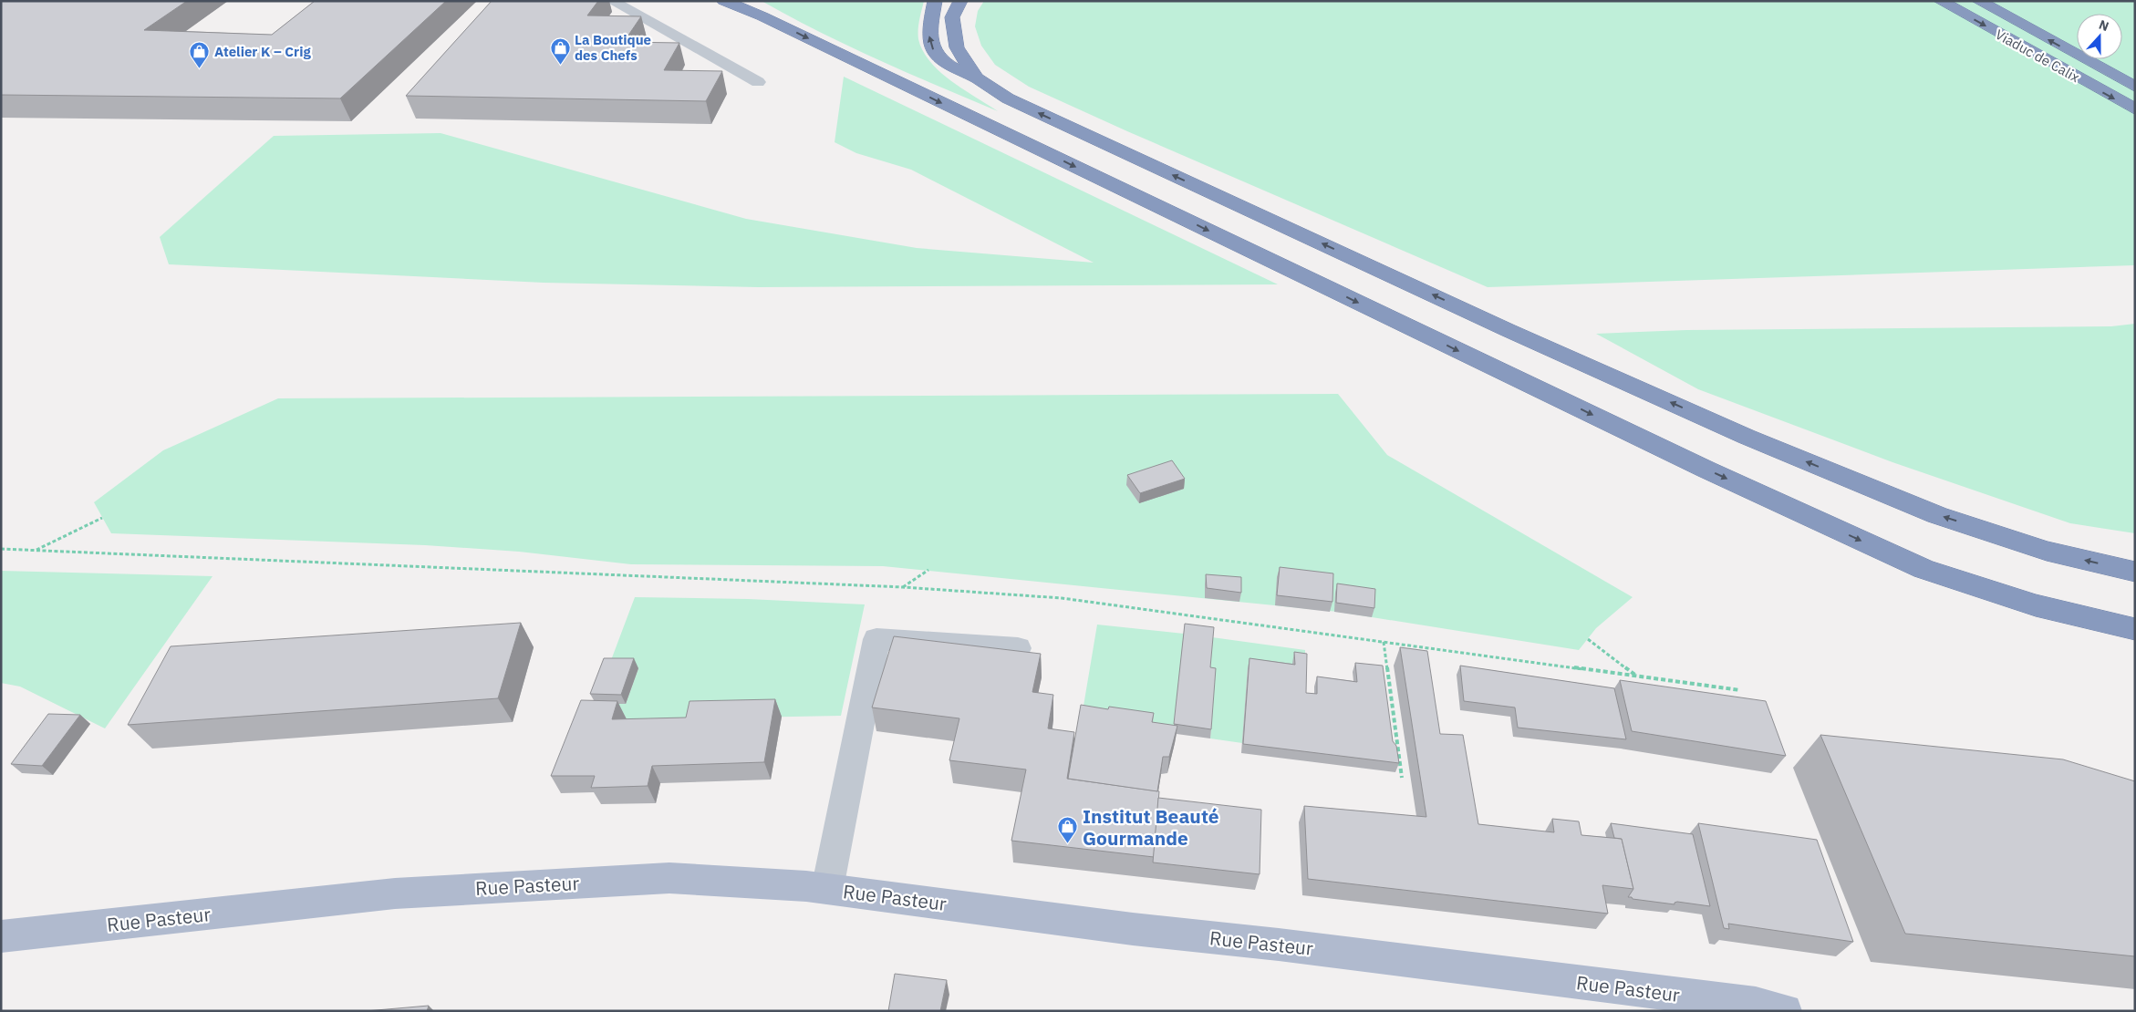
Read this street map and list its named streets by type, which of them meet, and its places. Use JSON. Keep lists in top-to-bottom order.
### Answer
{
  "streets": {
    "highway": ["Viaduc de Calix"],
    "main road": ["Rue Pasteur"]
  },
  "places": {
    "shop": ["La Boutique des Chefs", "Atelier K – Crig", "Institut Beauté Gourmande"]
  },
  "north": "top"
}
